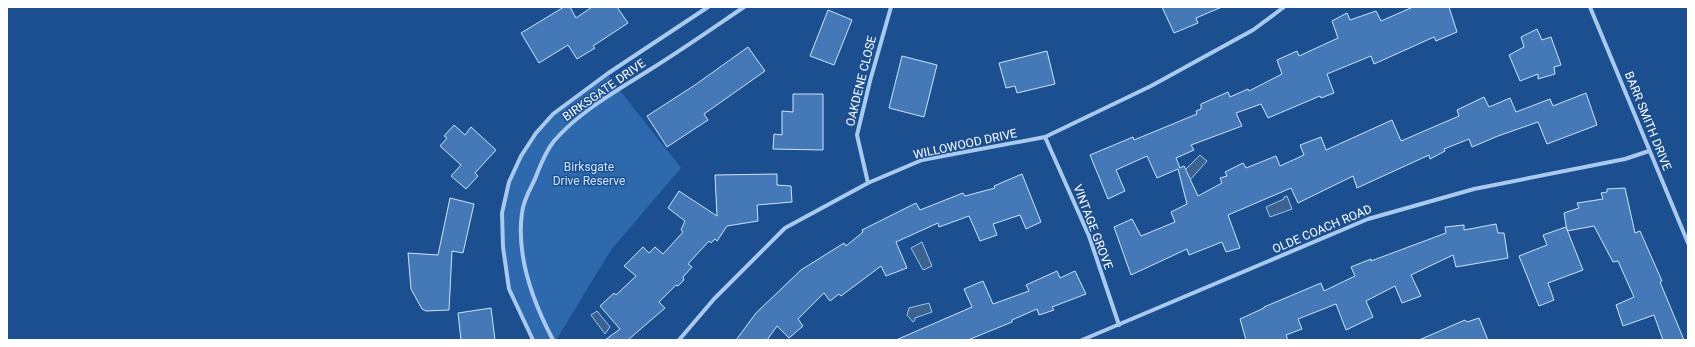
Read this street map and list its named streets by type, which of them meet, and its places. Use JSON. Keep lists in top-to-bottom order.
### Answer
{
  "streets": {
    "street": [
      "OAKDENE CLOSE",
      "BIRKSGATE DRIVE",
      "BARR SMITH DRIVE",
      "WILLOWOOD DRIVE",
      "VINTAGE GROVE",
      "OLDE COACH ROAD"
    ]
  },
  "crossings": [
    ["OAKDENE CLOSE", "WILLOWOOD DRIVE"],
    ["BARR SMITH DRIVE", "OLDE COACH ROAD"],
    ["WILLOWOOD DRIVE", "VINTAGE GROVE"],
    ["VINTAGE GROVE", "OLDE COACH ROAD"]
  ],
  "parks": ["Birksgate Drive Reserve"]
}
